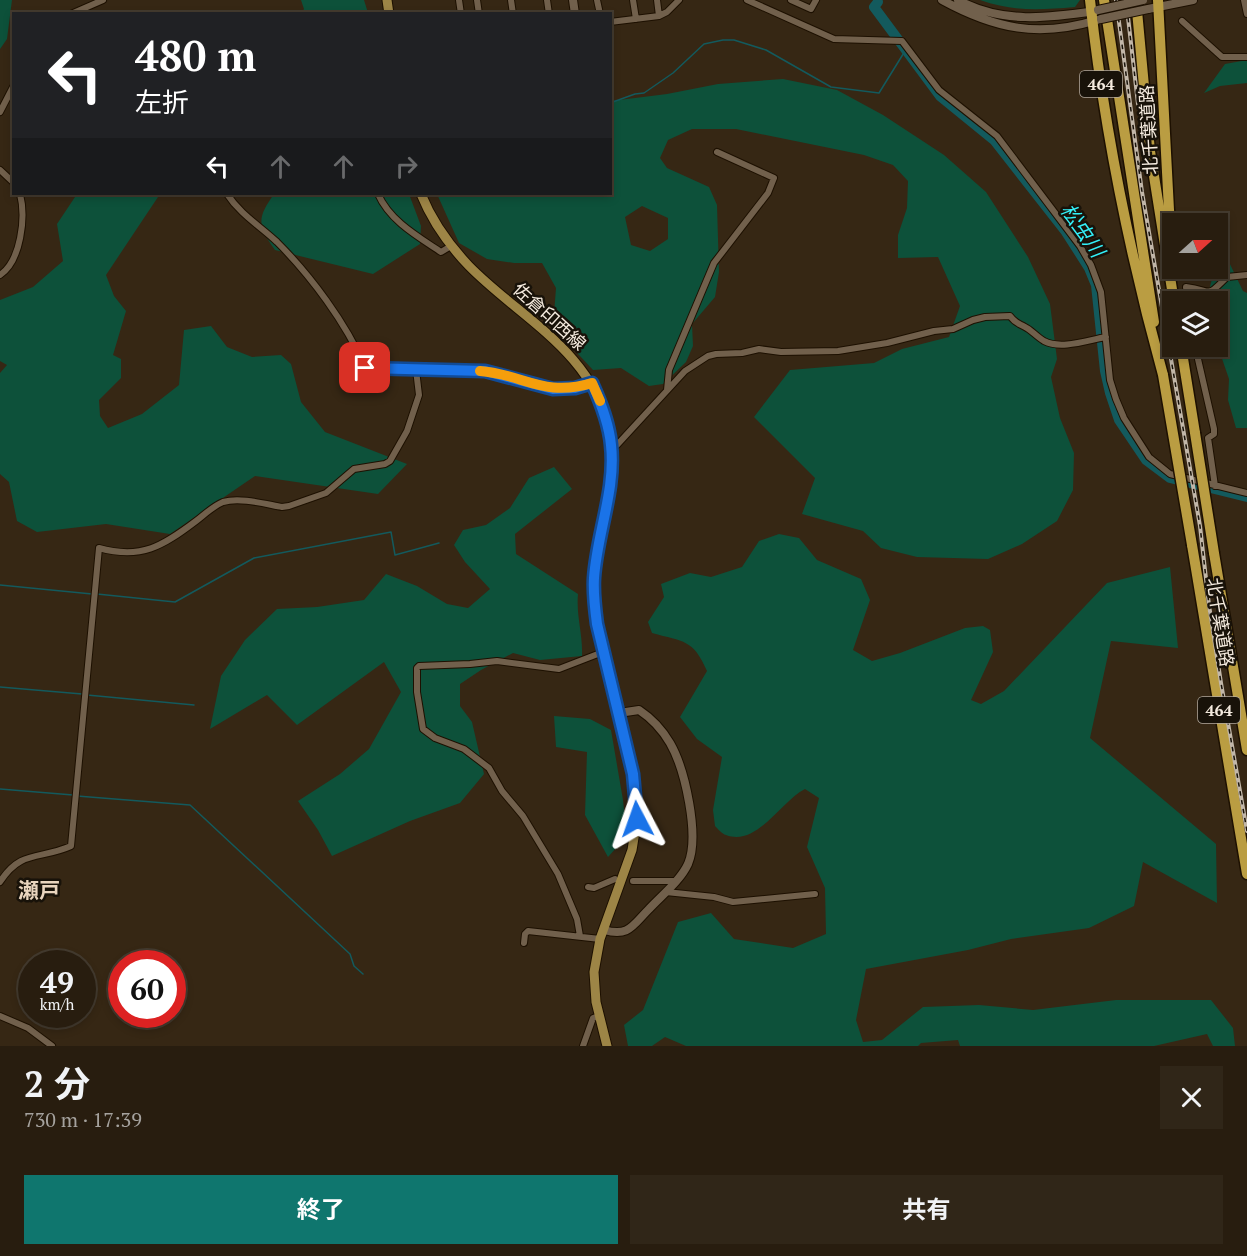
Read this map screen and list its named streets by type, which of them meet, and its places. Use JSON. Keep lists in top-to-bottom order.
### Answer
{
  "streets": {
    "highway": ["464", "北千葉道路"],
    "main road": ["佐倉印西線"]
  },
  "districts": ["瀬戸"],
  "water": ["松虫川"],
  "north": "right",
  "page": {
    "turn": ["480 m", "左折"],
    "speed": "49 km/h",
    "limit": "60",
    "heading": ["2 分", "730 m · 17:39"],
    "buttons": ["終了", "共有"]
  }
}
